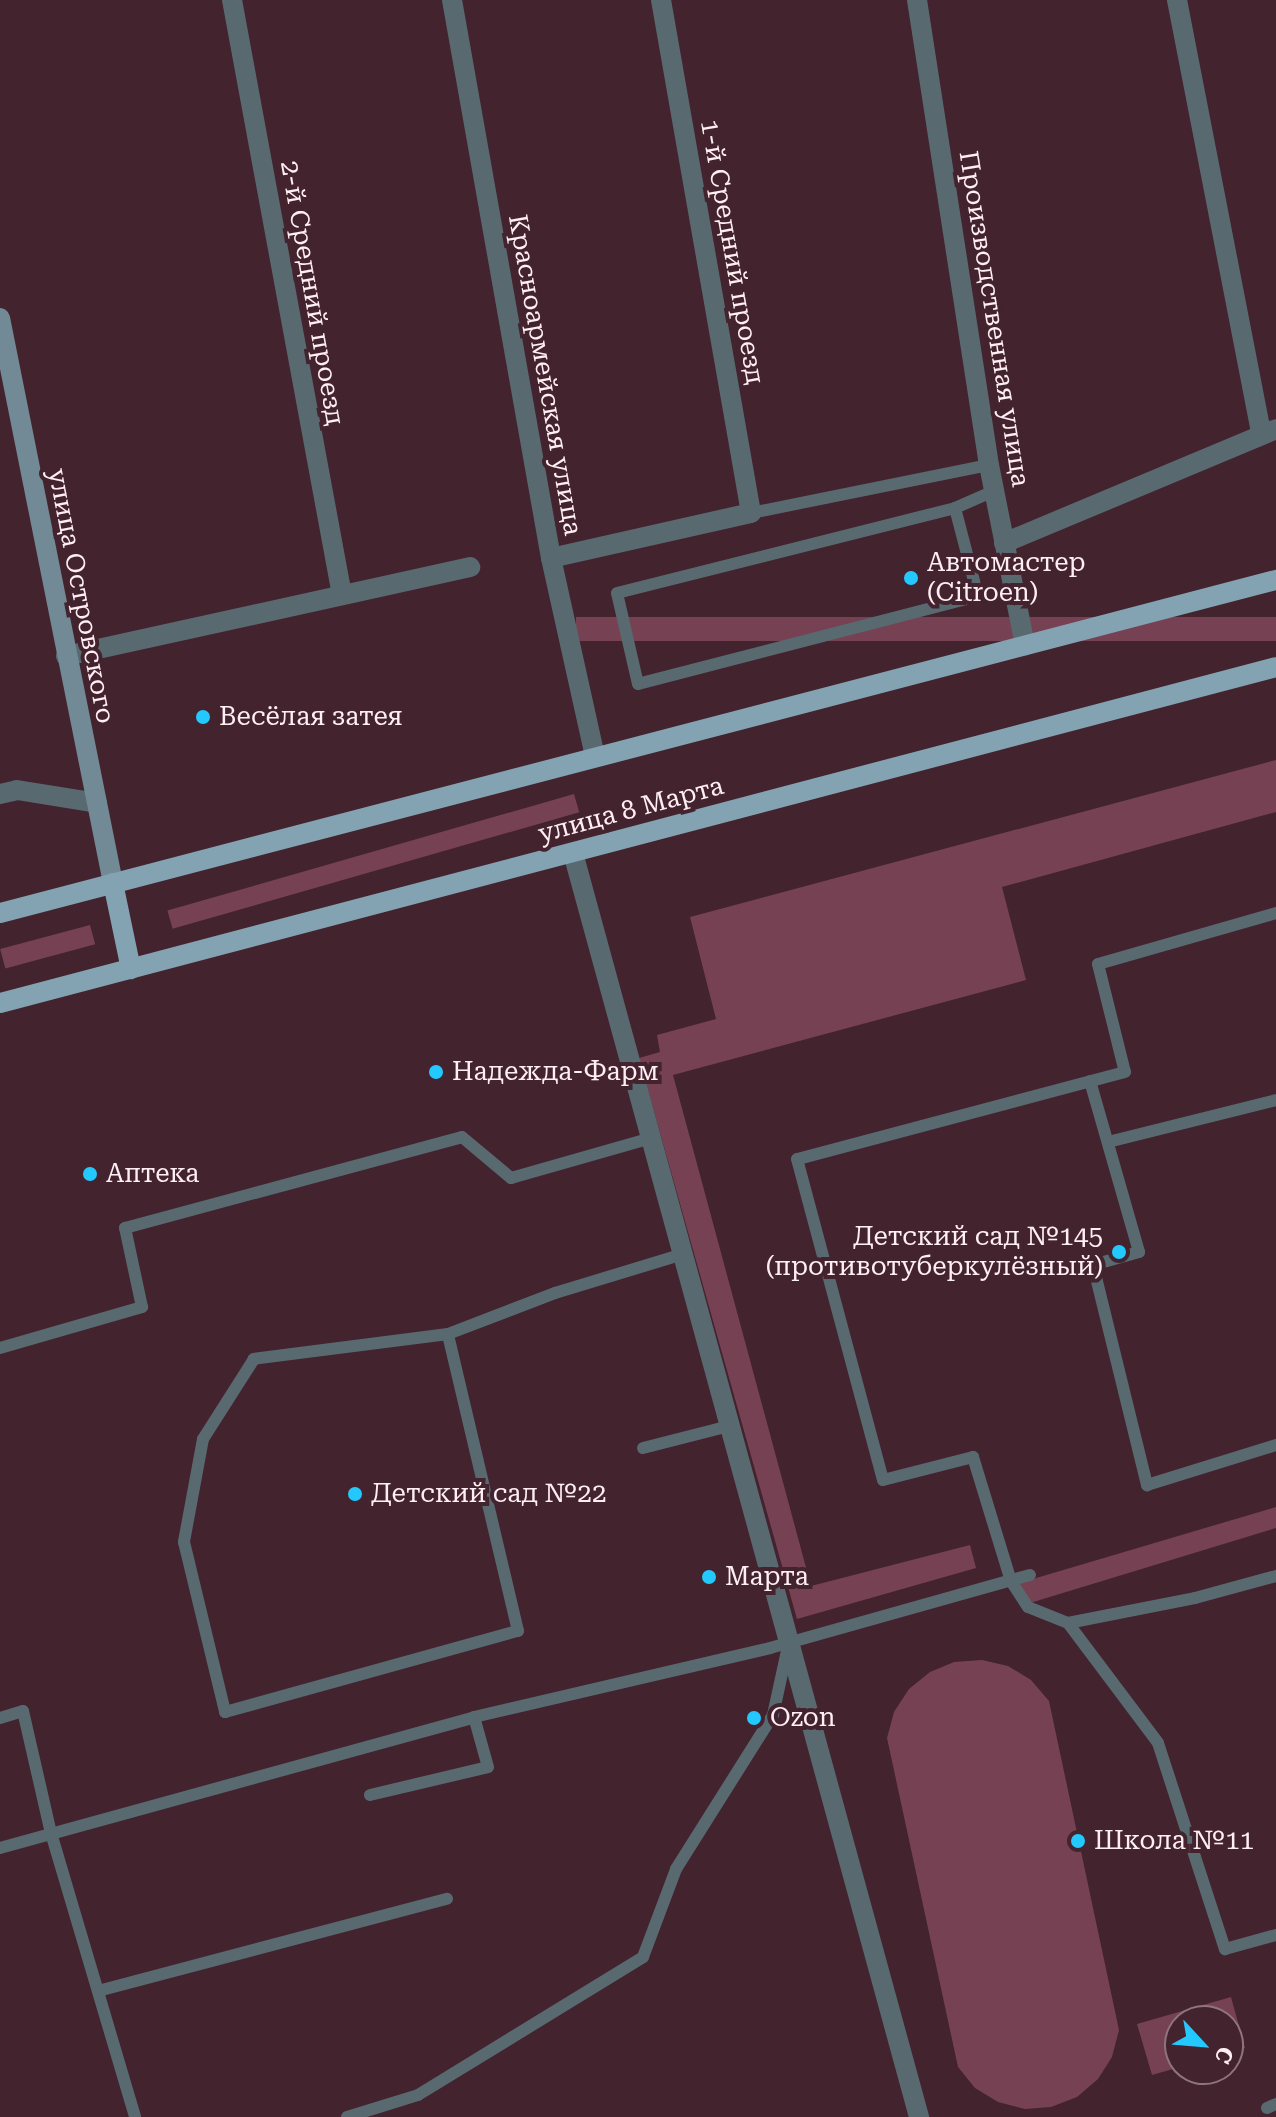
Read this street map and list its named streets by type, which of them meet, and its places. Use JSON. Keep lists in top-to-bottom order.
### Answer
{
  "streets": {
    "main road": ["улица 8 Марта"],
    "street": [
      "1-й Средний проезд",
      "2-й Средний проезд",
      "Производственная улица",
      "Красноармейская улица",
      "улица Островского"
    ]
  },
  "places": [
    "Автомастер (Citroen)",
    "Весёлая затея",
    "Надежда-Фарм",
    "Аптека",
    "Детский сад №145 (противотуберкулёзный)",
    "Детский сад №22",
    "Марта",
    "Ozon",
    "Школа №11"
  ],
  "north": "bottom right"
}
